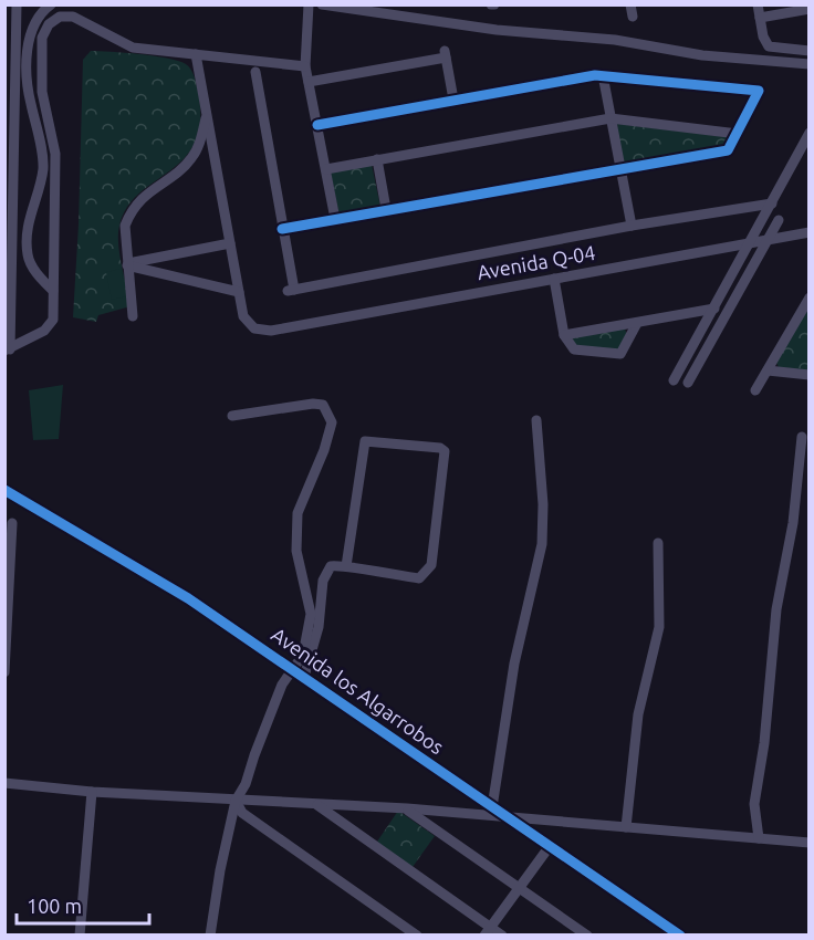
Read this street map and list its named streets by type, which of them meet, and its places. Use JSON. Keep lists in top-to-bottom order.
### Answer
{
  "streets": {
    "street": ["Avenida Q-04", "Avenida los Algarrobos"]
  },
  "scale_bar": "100 m"
}
